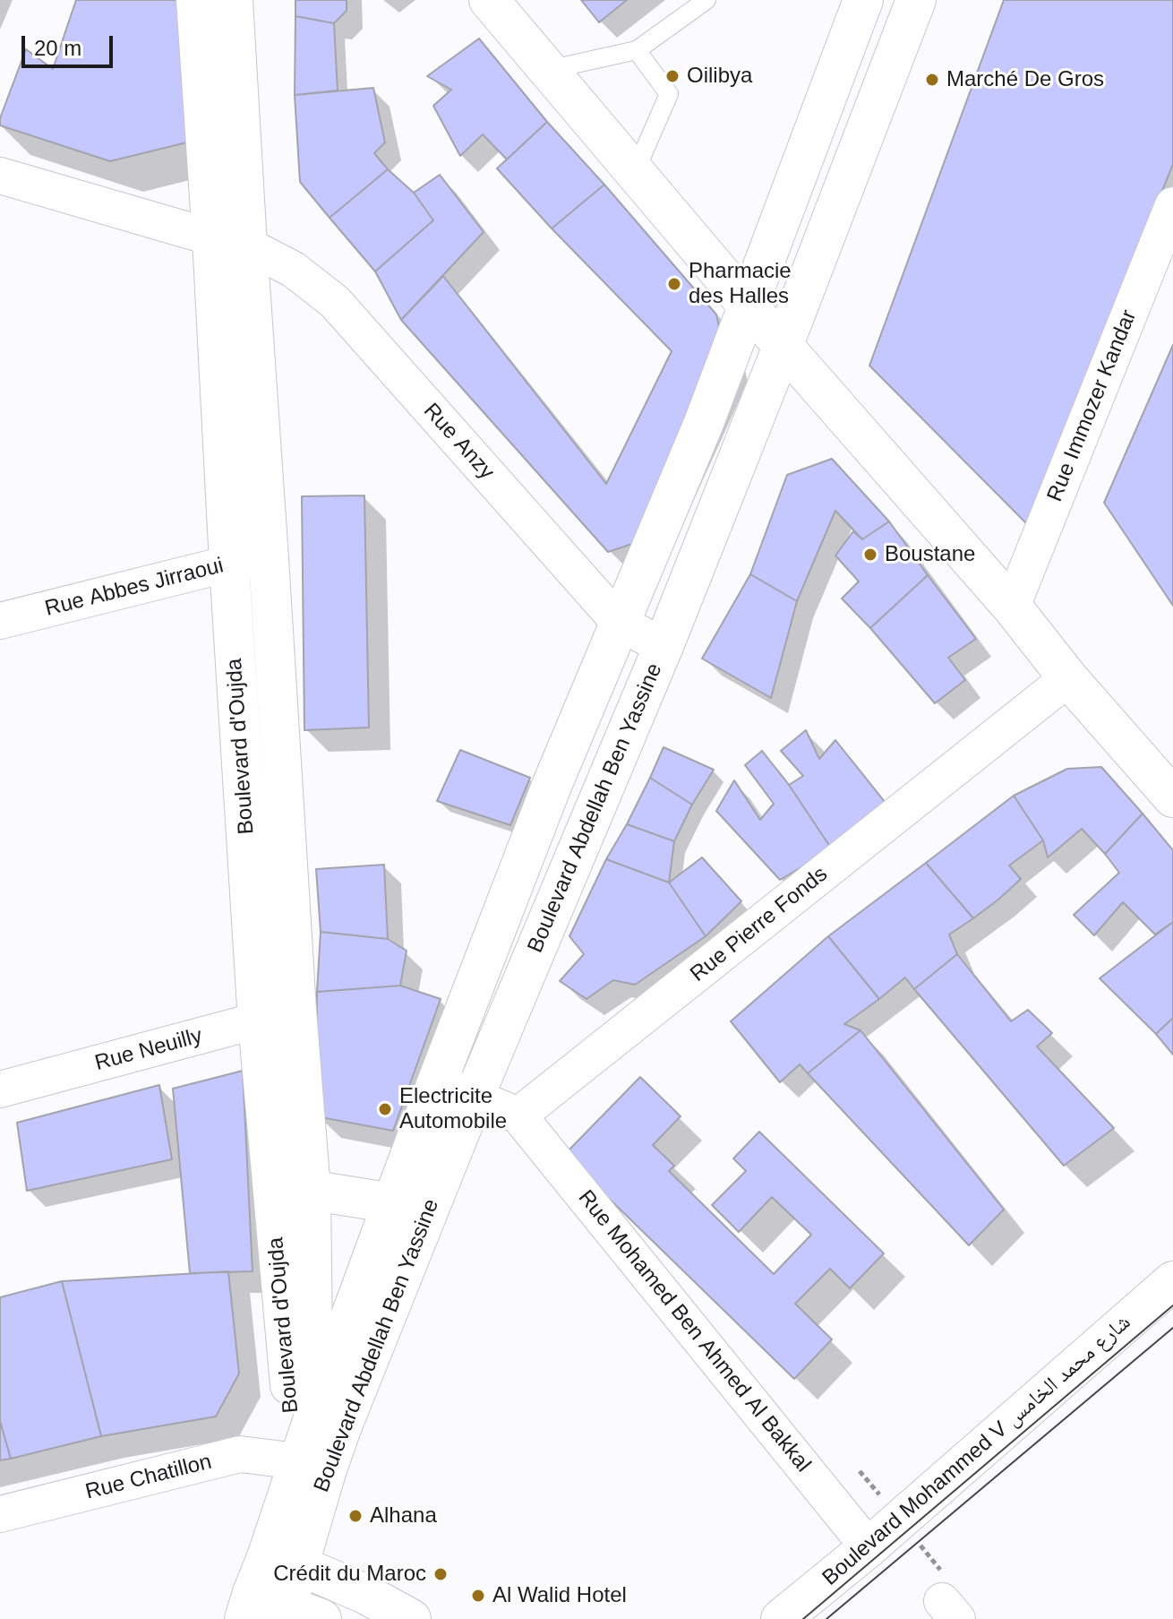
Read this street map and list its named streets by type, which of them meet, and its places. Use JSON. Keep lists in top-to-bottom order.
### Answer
{
  "streets": {
    "street": [
      "Rue Immozer Kandar",
      "Rue Anzy",
      "Rue Abbes Jirraoui",
      "Boulevard d'Oujda",
      "Boulevard Abdellah Ben Yassine",
      "Rue Pierre Fonds",
      "Rue Neuilly",
      "Rue Mohamed Ben Ahmed Al Bakkal",
      "Boulevard Mohammed V شارع محمد الخامس",
      "Rue Chatillon"
    ]
  },
  "crossings": [
    ["Rue Anzy", "Boulevard d'Oujda"],
    ["Rue Anzy", "Boulevard Abdellah Ben Yassine"],
    ["Rue Abbes Jirraoui", "Boulevard d'Oujda"],
    ["Boulevard d'Oujda", "Boulevard Abdellah Ben Yassine"],
    ["Boulevard d'Oujda", "Rue Neuilly"],
    ["Boulevard d'Oujda", "Rue Chatillon"],
    ["Boulevard Abdellah Ben Yassine", "Rue Chatillon"],
    ["Rue Pierre Fonds", "Rue Mohamed Ben Ahmed Al Bakkal"],
    ["Rue Mohamed Ben Ahmed Al Bakkal", "Boulevard Mohammed V شارع محمد الخامس"]
  ],
  "places": [
    "Oilibya",
    "Marché De Gros",
    "Pharmacie des Halles",
    "Boustane",
    "Electricite Automobile",
    "Alhana",
    "Crédit du Maroc",
    "Al Walid Hotel"
  ],
  "scale_bar": "20 m"
}
